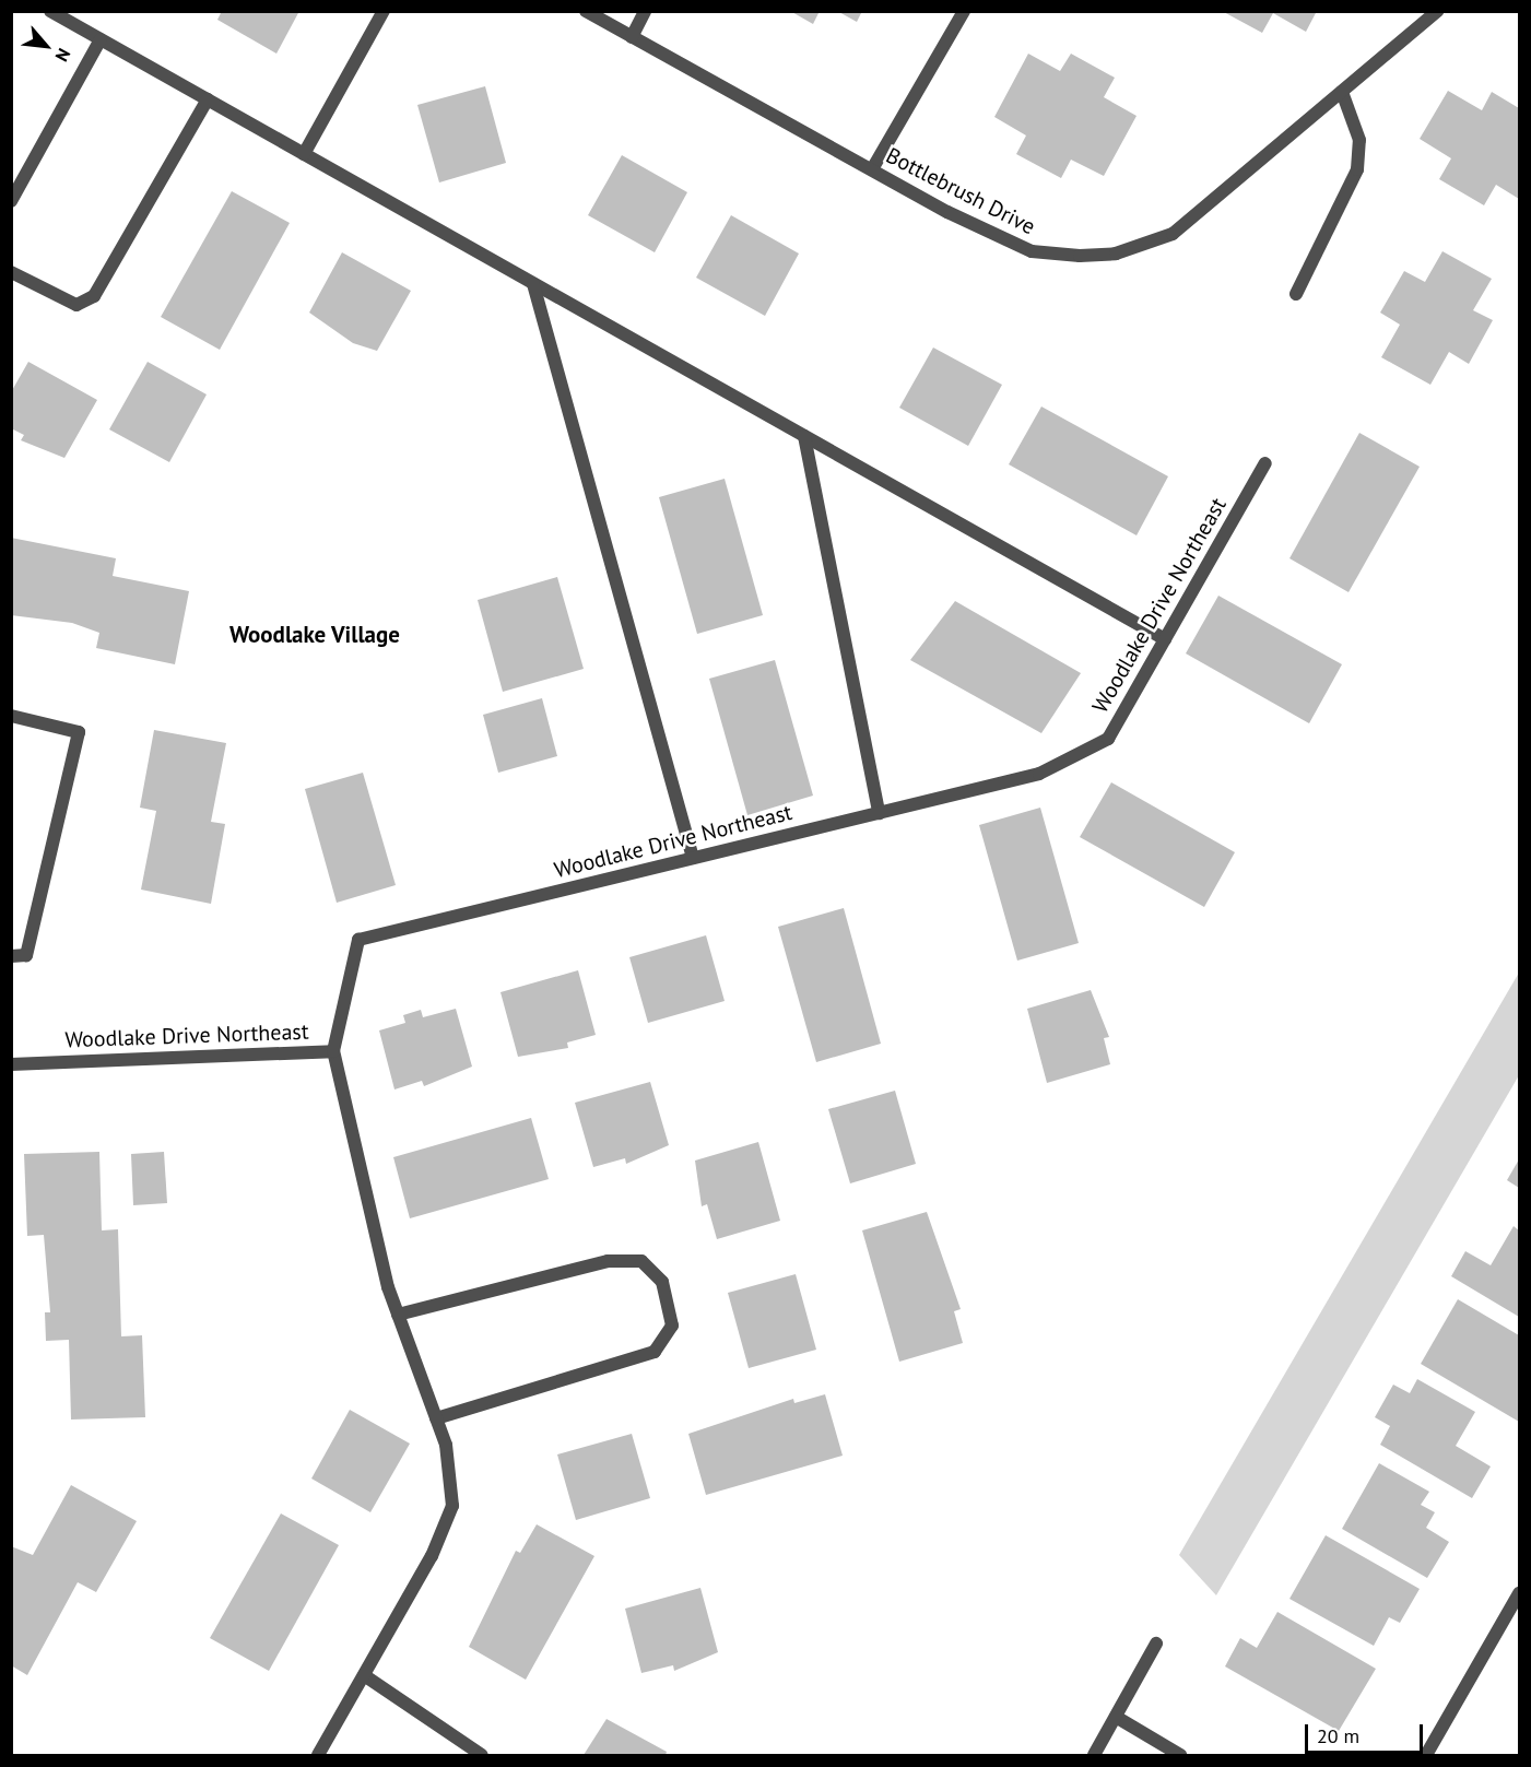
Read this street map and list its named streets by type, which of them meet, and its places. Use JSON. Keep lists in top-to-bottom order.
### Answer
{
  "streets": {
    "street": ["Bottlebrush Drive", "Woodlake Drive Northeast"]
  },
  "districts": ["Woodlake Village"],
  "scale_bar": "20 m",
  "north": "bottom right"
}
